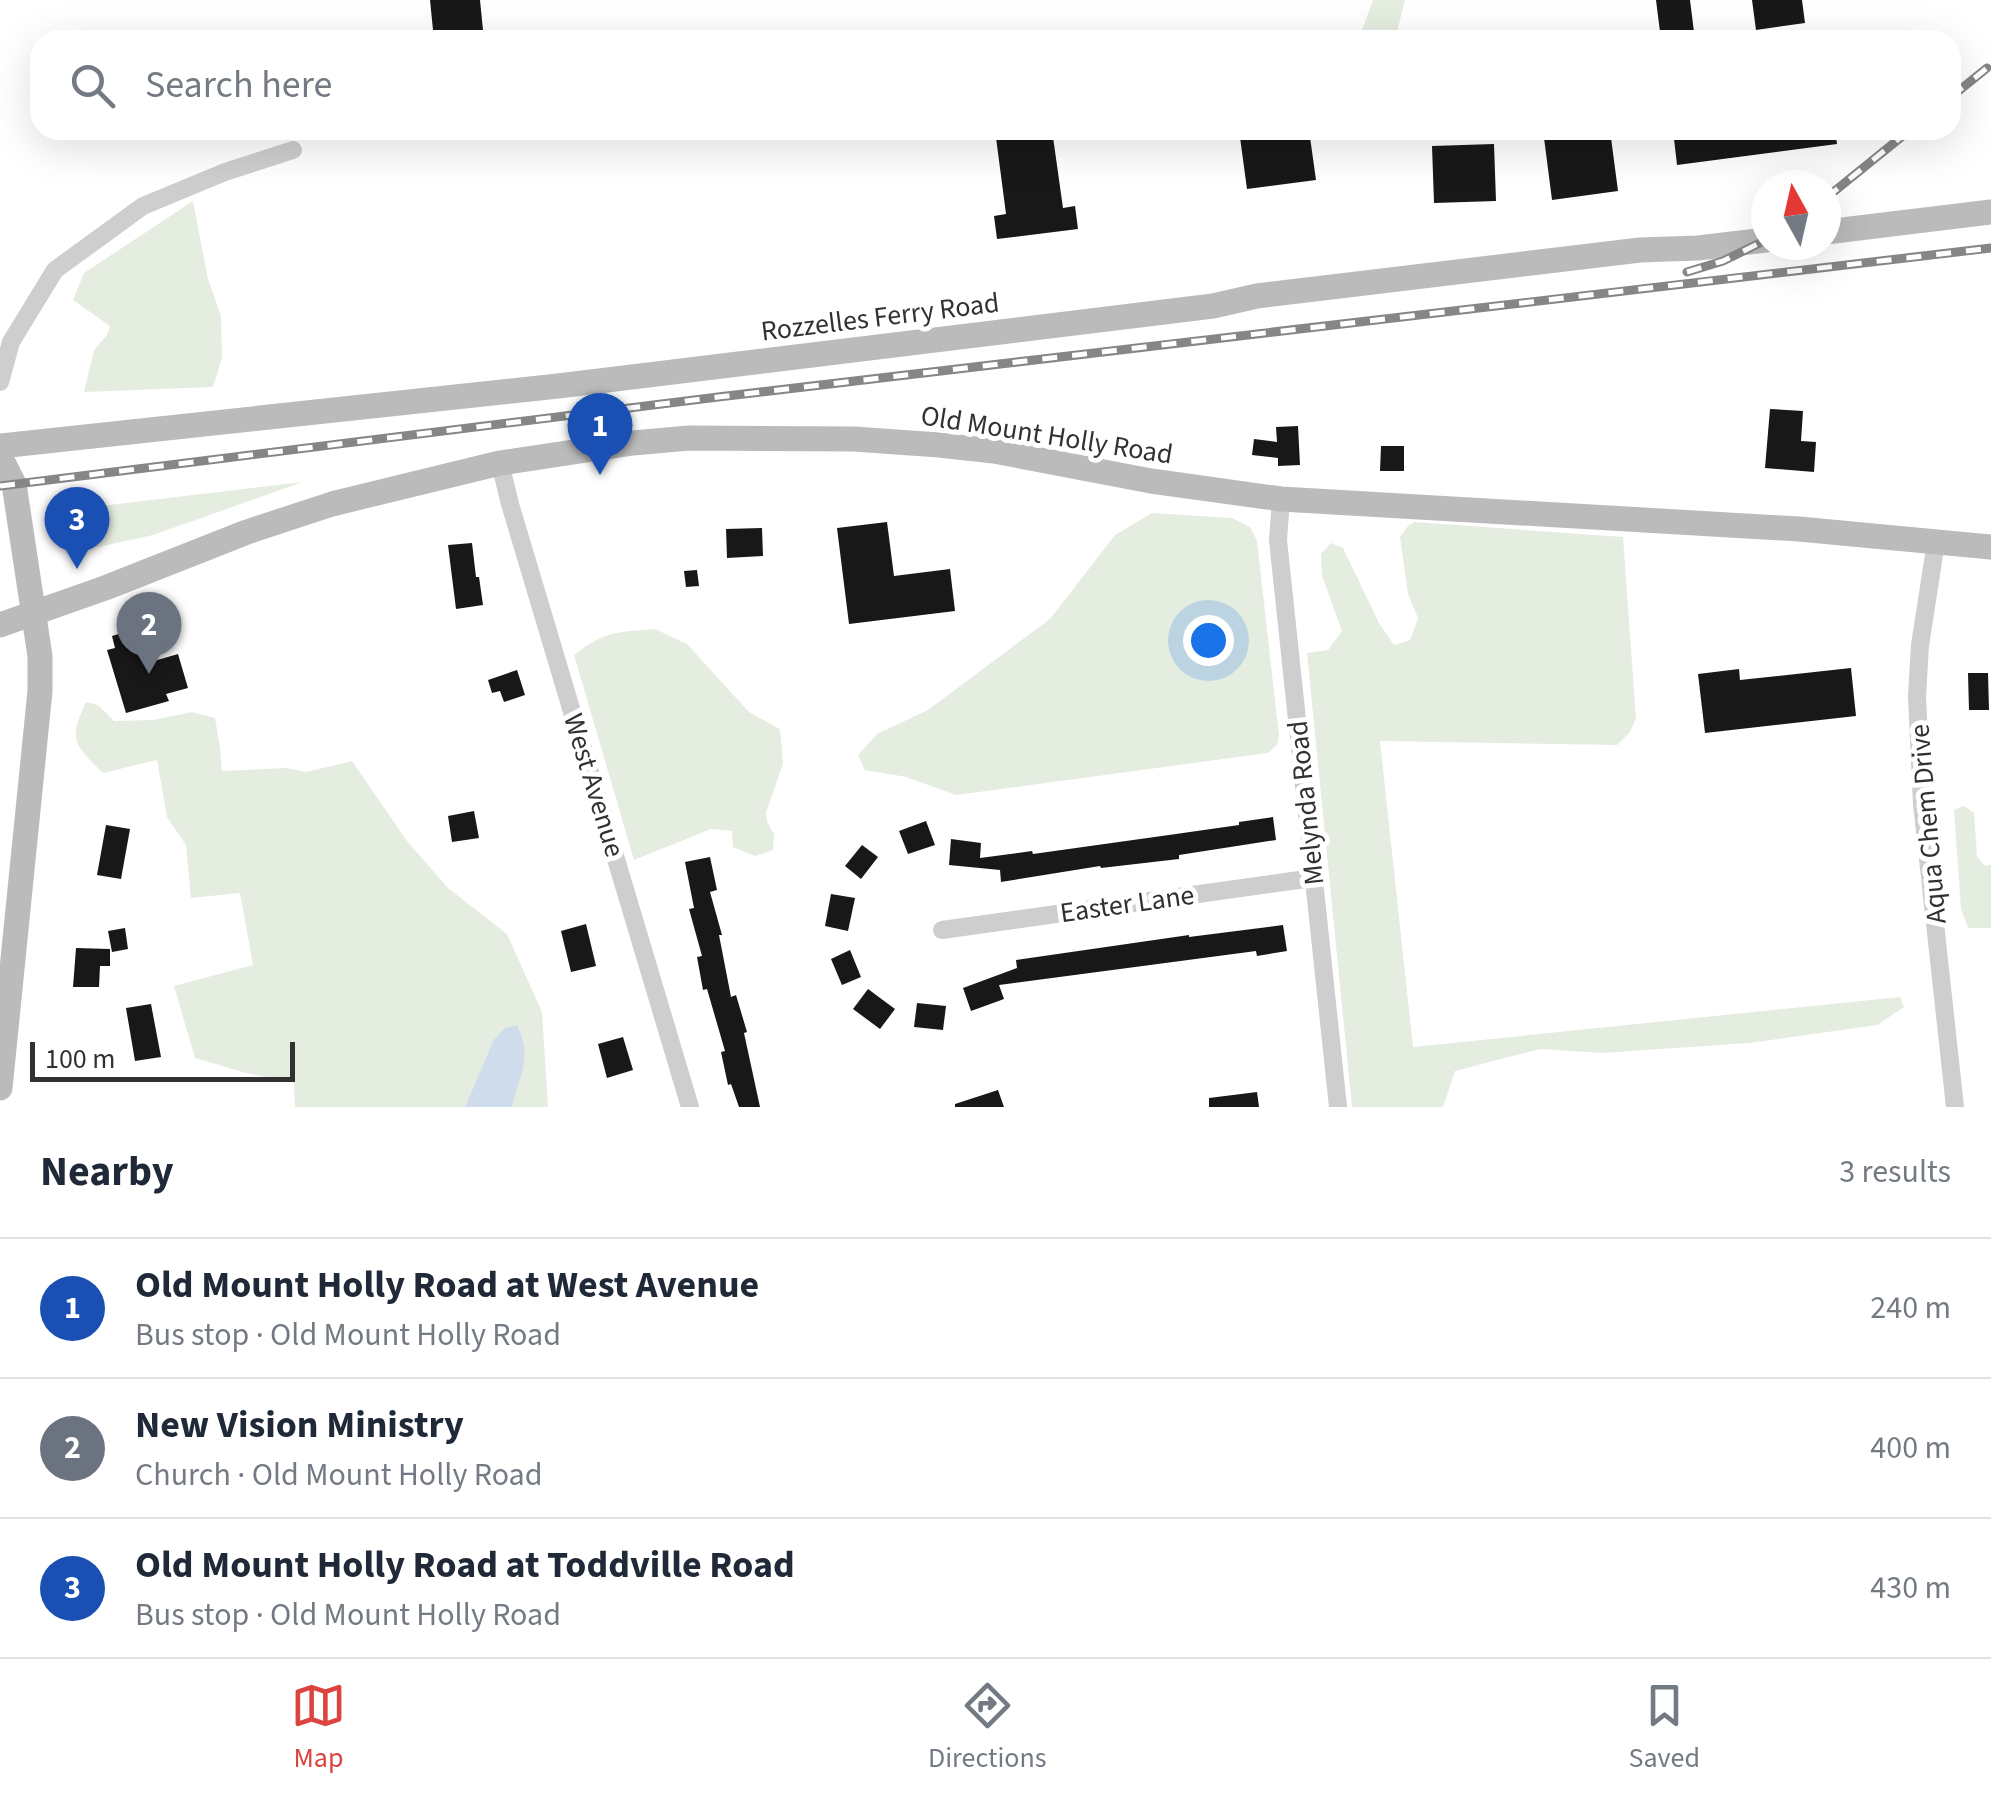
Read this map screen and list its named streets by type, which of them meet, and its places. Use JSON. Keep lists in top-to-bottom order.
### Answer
{
  "streets": {
    "street": [
      "Rozzelles Ferry Road",
      "Old Mount Holly Road",
      "West Avenue",
      "Melynda Road",
      "Aqua Chem Drive",
      "Easter Lane"
    ]
  },
  "crossings": [
    ["Old Mount Holly Road", "West Avenue"],
    ["Old Mount Holly Road", "Melynda Road"],
    ["Old Mount Holly Road", "Aqua Chem Drive"],
    ["Melynda Road", "Easter Lane"]
  ],
  "scale_bar": "100 m",
  "north": "top",
  "page": {
    "search": "Search here",
    "pins": ["1", "3", "2"],
    "scale": "100 m",
    "heading": ["Nearby", "3 results"],
    "list": [
      {
        "mark": "1",
        "name": "Old Mount Holly Road at West Avenue",
        "note": "Bus stop · Old Mount Holly Road",
        "value": "240 m"
      },
      {
        "mark": "2",
        "name": "New Vision Ministry",
        "note": "Church · Old Mount Holly Road",
        "value": "400 m"
      },
      {
        "mark": "3",
        "name": "Old Mount Holly Road at Toddville Road",
        "note": "Bus stop · Old Mount Holly Road",
        "value": "430 m"
      }
    ],
    "nav": ["Map", "Directions", "Saved"]
  }
}
